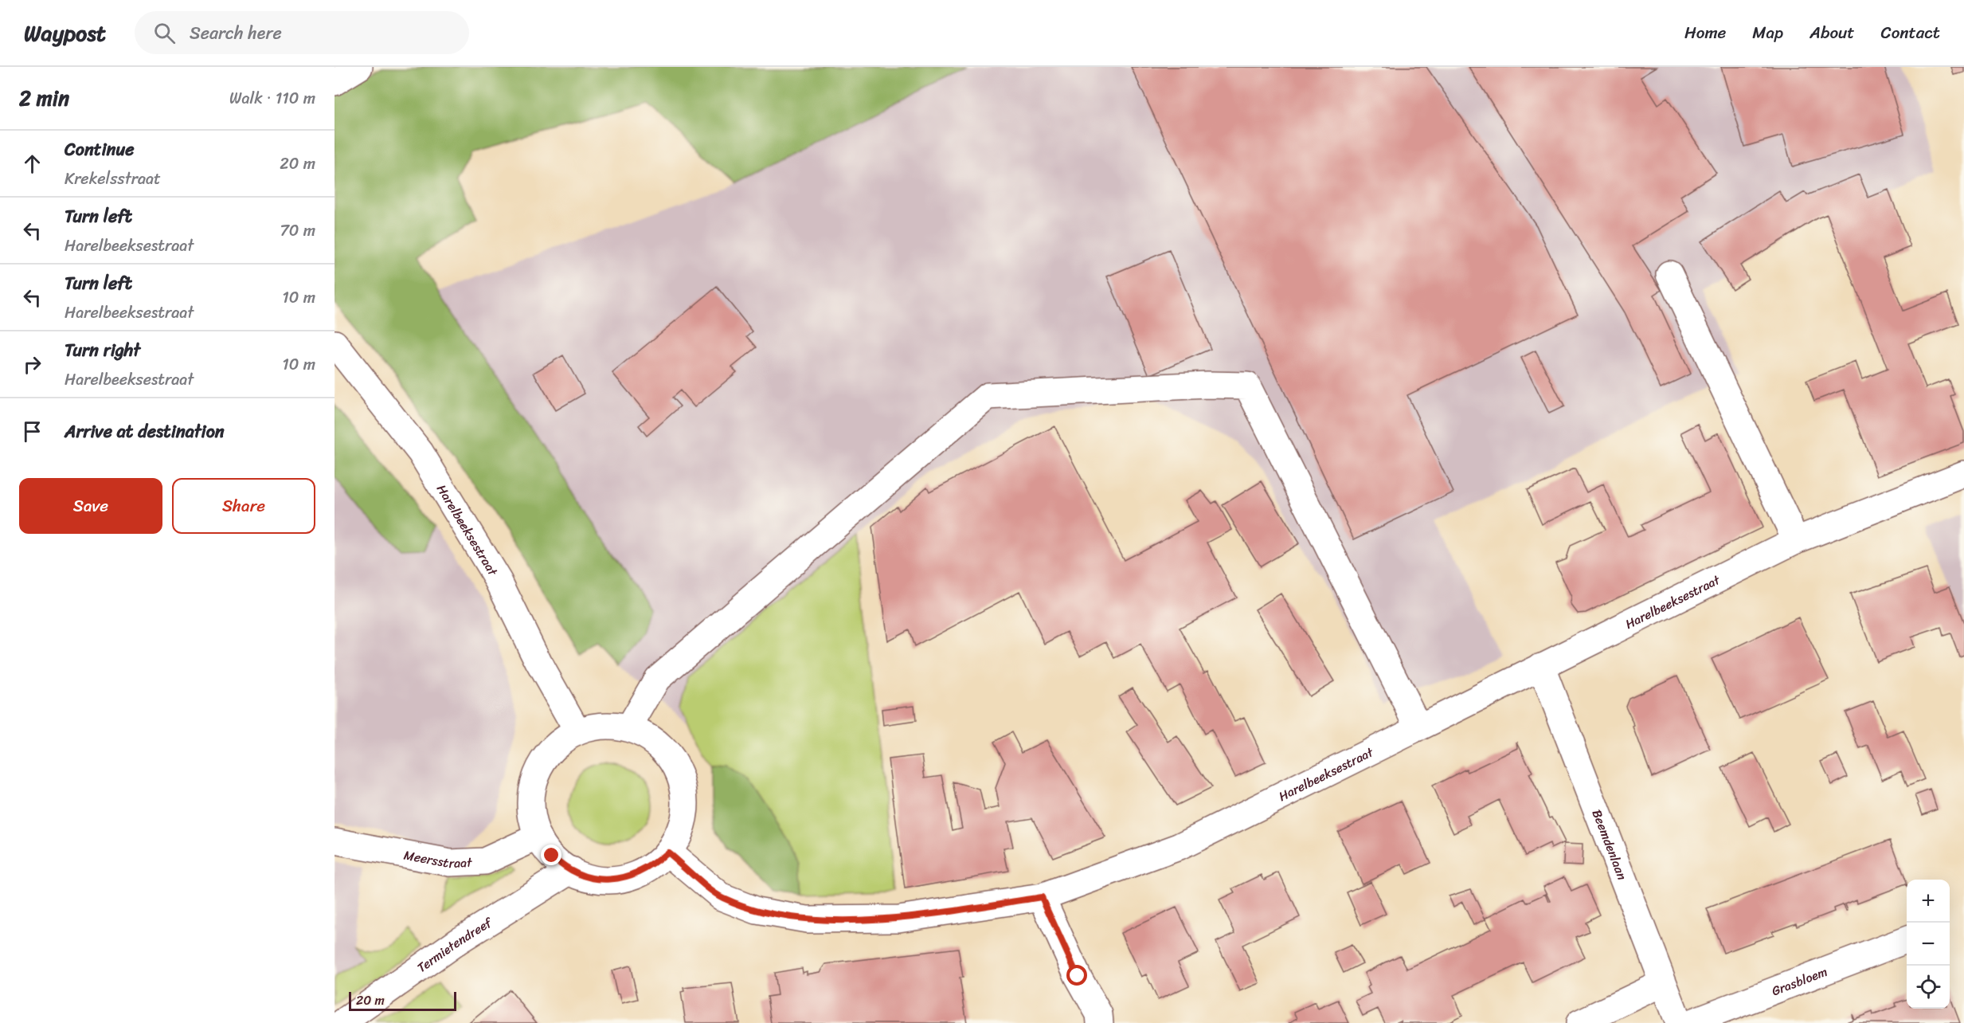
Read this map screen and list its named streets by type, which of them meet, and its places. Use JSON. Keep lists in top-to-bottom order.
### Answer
{
  "streets": {
    "street": [
      "Harelbeeksestraat",
      "Beemdenlaan",
      "Meersstraat",
      "Termietendreef",
      "Grasbloem"
    ]
  },
  "crossings": [
    ["Harelbeeksestraat", "Beemdenlaan"],
    ["Harelbeeksestraat", "Meersstraat"],
    ["Harelbeeksestraat", "Termietendreef"],
    ["Meersstraat", "Termietendreef"]
  ],
  "scale_bar": "20 m",
  "page": {
    "header": "Waypost",
    "search": "Search here",
    "nav": [
      "Home",
      "Map",
      "About",
      "Contact"
    ],
    "heading": ["2 min", "Walk · 110 m"],
    "list": [
      ["Continue", "Krekelsstraat", "20 m"],
      ["Turn left", "Harelbeeksestraat", "70 m"],
      ["Turn left", "Harelbeeksestraat", "10 m"],
      ["Turn right", "Harelbeeksestraat", "10 m"],
      "Arrive at destination"
    ],
    "buttons": ["Save", "Share"],
    "map_buttons": ["+", "−"],
    "scale": "20 m"
  }
}
